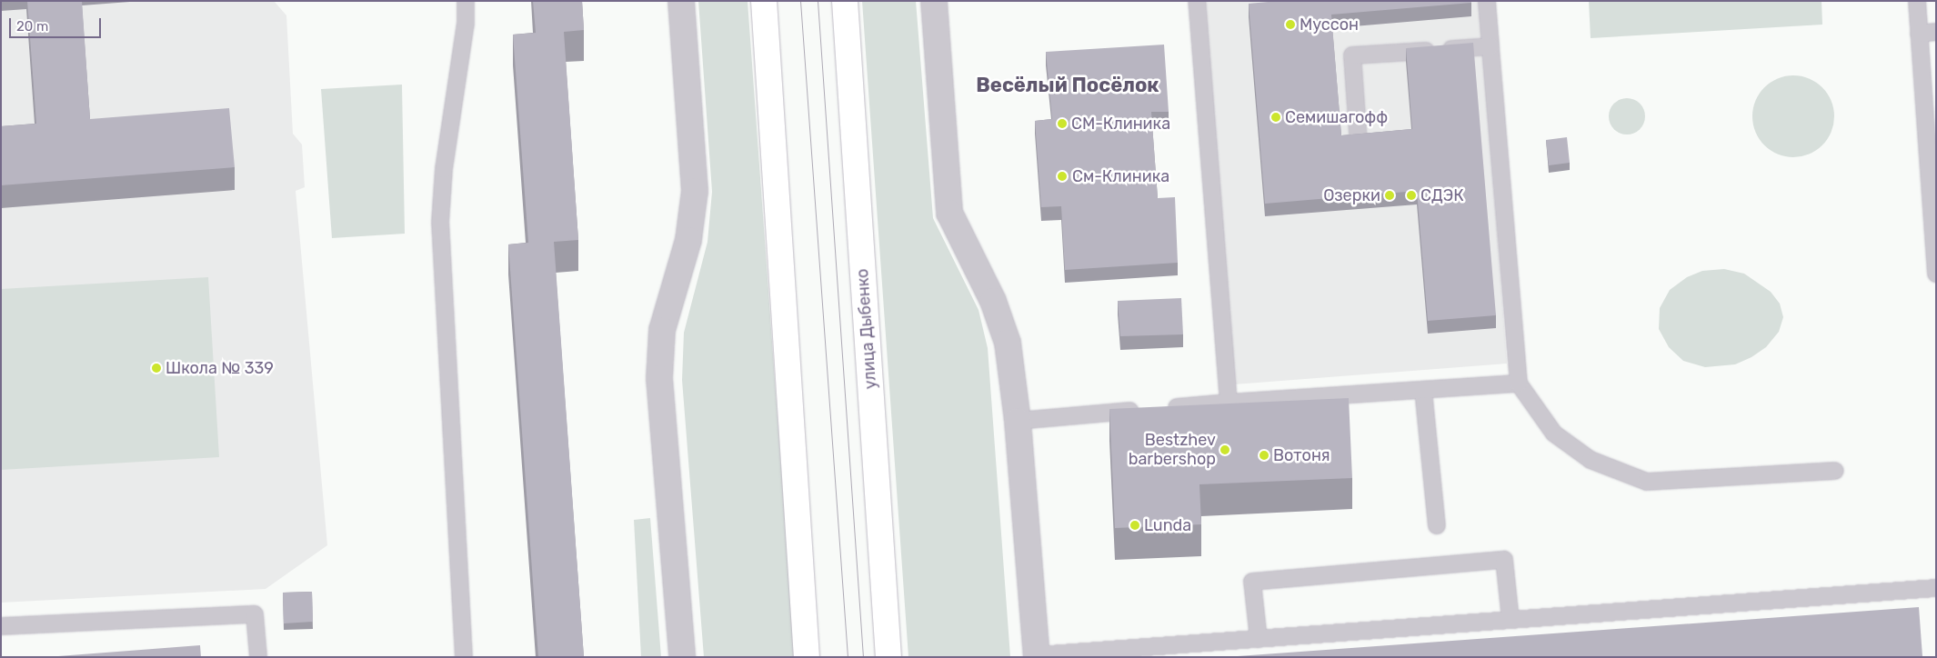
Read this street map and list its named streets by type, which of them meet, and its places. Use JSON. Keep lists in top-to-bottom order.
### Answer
{
  "streets": {
    "main road": ["улица Дыбенко"]
  },
  "districts": ["Весёлый Посёлок"],
  "places": [
    "Муссон",
    "Семишагофф",
    "СМ-Клиника",
    "См-Клиника",
    "Озерки",
    "СДЭК",
    "Школа № 339",
    "Bestzhev barbershop",
    "Вотоня",
    "Lunda"
  ],
  "scale_bar": "20 m"
}
